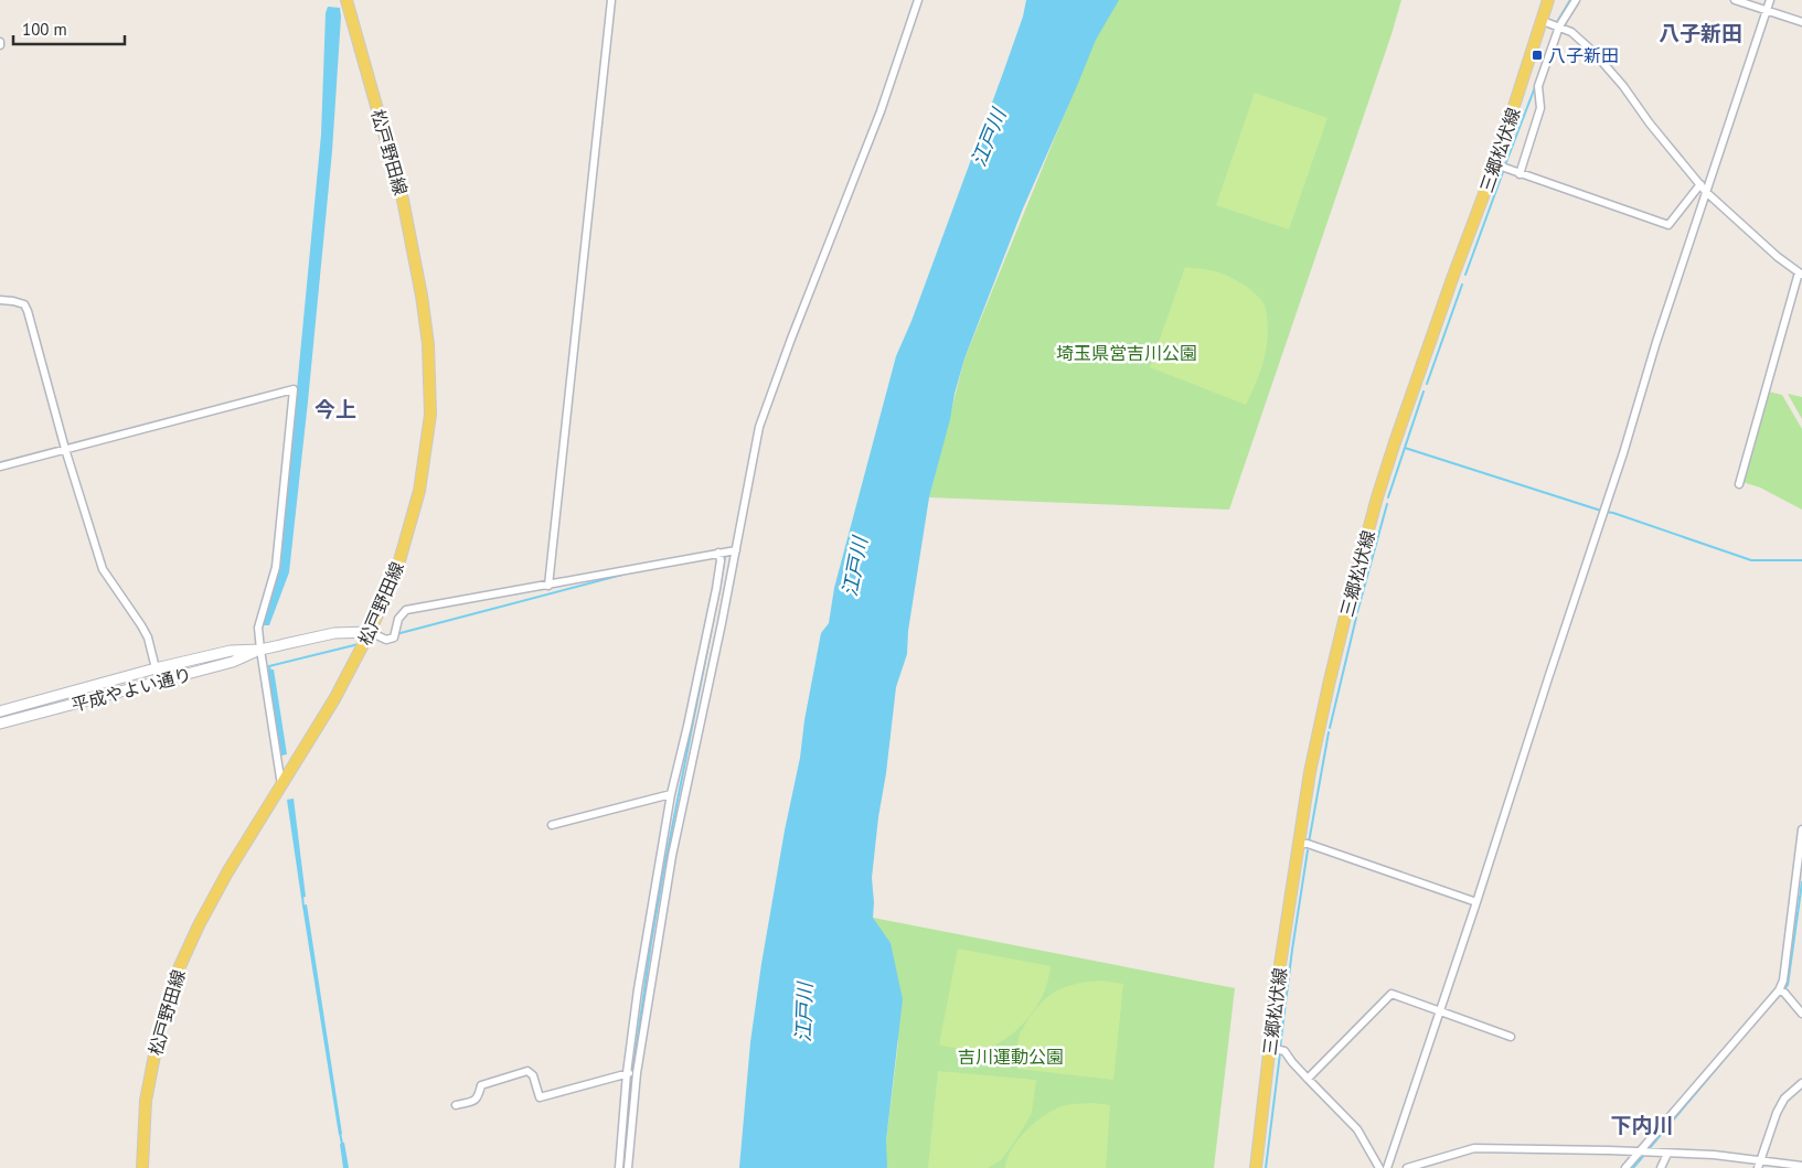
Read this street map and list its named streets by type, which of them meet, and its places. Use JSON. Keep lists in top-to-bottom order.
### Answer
{
  "streets": {
    "main road": ["三郷松伏線", "松戸野田線"],
    "street": ["平成やよい通り"]
  },
  "crossings": [
    ["松戸野田線", "平成やよい通り"]
  ],
  "districts": ["八子新田", "今上", "下内川"],
  "water": ["江戸川"],
  "parks": ["埼玉県営吉川公園", "吉川運動公園"],
  "places": {
    "transit": ["八子新田"]
  },
  "scale_bar": "100 m"
}
